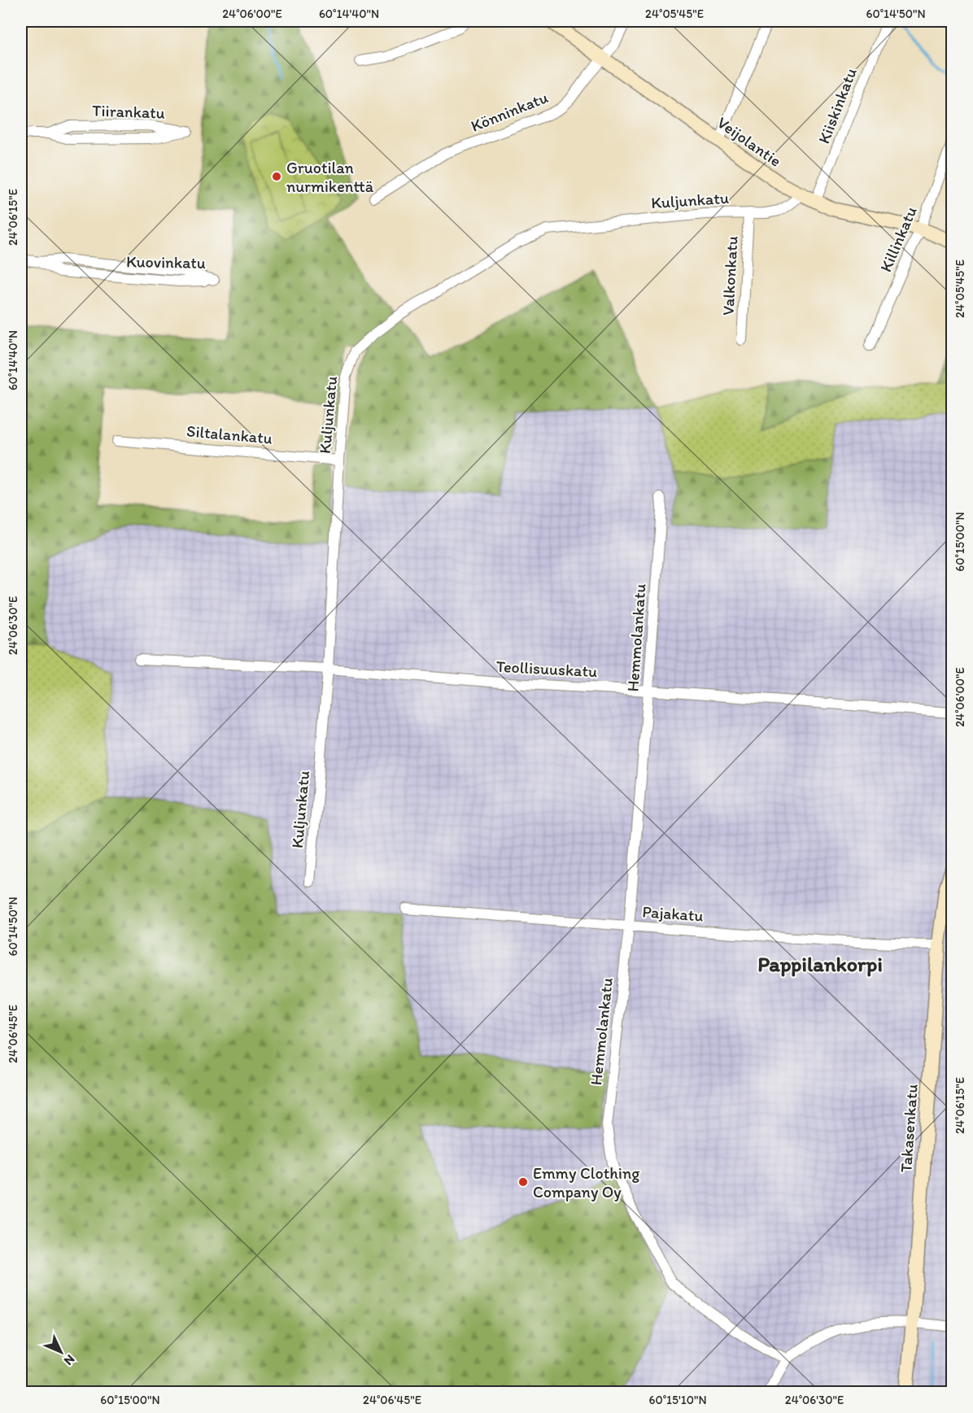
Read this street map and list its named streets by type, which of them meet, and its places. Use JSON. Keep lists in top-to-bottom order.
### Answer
{
  "streets": {
    "street": [
      "Kiiskinkatu",
      "Tiirankatu",
      "Könninkatu",
      "Veijolantie",
      "Kuljunkatu",
      "Killinkatu",
      "Kuovinkatu",
      "Valkonkatu",
      "Siltalankatu",
      "Hemmolankatu",
      "Teollisuuskatu",
      "Pajakatu",
      "Takasenkatu"
    ]
  },
  "crossings": [
    ["Kiiskinkatu", "Veijolantie"],
    ["Könninkatu", "Veijolantie"],
    ["Veijolantie", "Kuljunkatu"],
    ["Veijolantie", "Killinkatu"],
    ["Kuljunkatu", "Valkonkatu"],
    ["Kuljunkatu", "Siltalankatu"],
    ["Kuljunkatu", "Teollisuuskatu"],
    ["Hemmolankatu", "Teollisuuskatu"],
    ["Hemmolankatu", "Pajakatu"],
    ["Pajakatu", "Takasenkatu"]
  ],
  "districts": ["Pappilankorpi"],
  "places": ["Gruotilan nurmikenttä", "Emmy Clothing Company Oy"],
  "north": "bottom right",
  "coordinates": [
    "24°06'00\"E",
    "60°14'40\"N",
    "24°05'45\"E",
    "60°14'50\"N",
    "24°06'15\"E",
    "60°15'00\"N",
    "24°06'30\"E",
    "24°06'45\"E",
    "60°15'10\"N"
  ]
}
